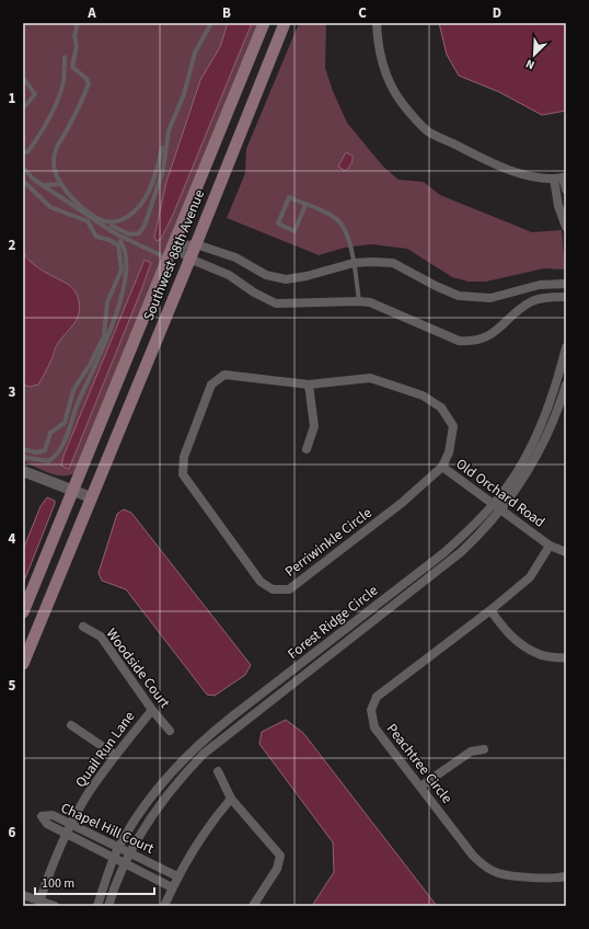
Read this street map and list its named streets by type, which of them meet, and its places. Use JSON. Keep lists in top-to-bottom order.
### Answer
{
  "streets": {
    "main road": ["Southwest 88th Avenue"],
    "street": [
      "Old Orchard Road",
      "Perriwinkle Circle",
      "Forest Ridge Circle",
      "Woodside Court",
      "Quail Run Lane",
      "Peachtree Circle",
      "Chapel Hill Court"
    ]
  },
  "crossings": [
    ["Old Orchard Road", "Perriwinkle Circle"],
    ["Old Orchard Road", "Forest Ridge Circle"],
    ["Old Orchard Road", "Peachtree Circle"],
    ["Forest Ridge Circle", "Chapel Hill Court"],
    ["Woodside Court", "Quail Run Lane"],
    ["Quail Run Lane", "Chapel Hill Court"]
  ],
  "scale_bar": "100 m",
  "north": "bottom left",
  "grid": {
    "columns": [
      "A",
      "B",
      "C",
      "D"
    ],
    "rows": [
      "1",
      "2",
      "3",
      "4",
      "5",
      "6"
    ]
  }
}
